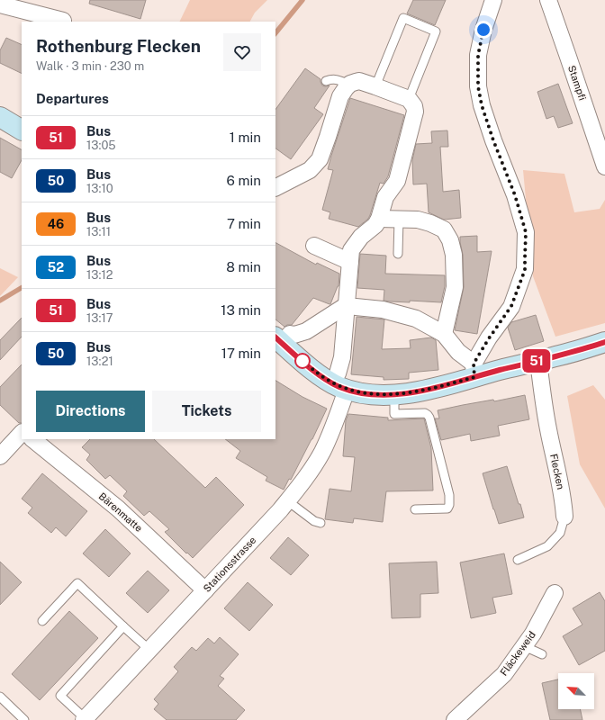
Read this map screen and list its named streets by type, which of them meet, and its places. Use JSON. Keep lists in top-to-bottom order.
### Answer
{
  "streets": {
    "street": [
      "Stampfi",
      "Flecken",
      "Bärenmatte",
      "Stationsstrasse",
      "Fläckeweid"
    ]
  },
  "crossings": [
    ["Bärenmatte", "Stationsstrasse"]
  ],
  "lines": ["bus line 51"],
  "north": "top left",
  "page": {
    "on_map": "51",
    "heading": [
      ["Rothenburg Flecken", "Walk · 3 min · 230 m"],
      "Departures"
    ],
    "list": [
      {
        "mark": "51",
        "name": "Bus",
        "note": "13:05",
        "value": "1 min"
      },
      {
        "mark": "50",
        "name": "Bus",
        "note": "13:10",
        "value": "6 min"
      },
      {
        "mark": "46",
        "name": "Bus",
        "note": "13:11",
        "value": "7 min"
      },
      {
        "mark": "52",
        "name": "Bus",
        "note": "13:12",
        "value": "8 min"
      },
      {
        "mark": "51",
        "name": "Bus",
        "note": "13:17",
        "value": "13 min"
      },
      {
        "mark": "50",
        "name": "Bus",
        "note": "13:21",
        "value": "17 min"
      }
    ],
    "buttons": ["Directions", "Tickets"]
  }
}
